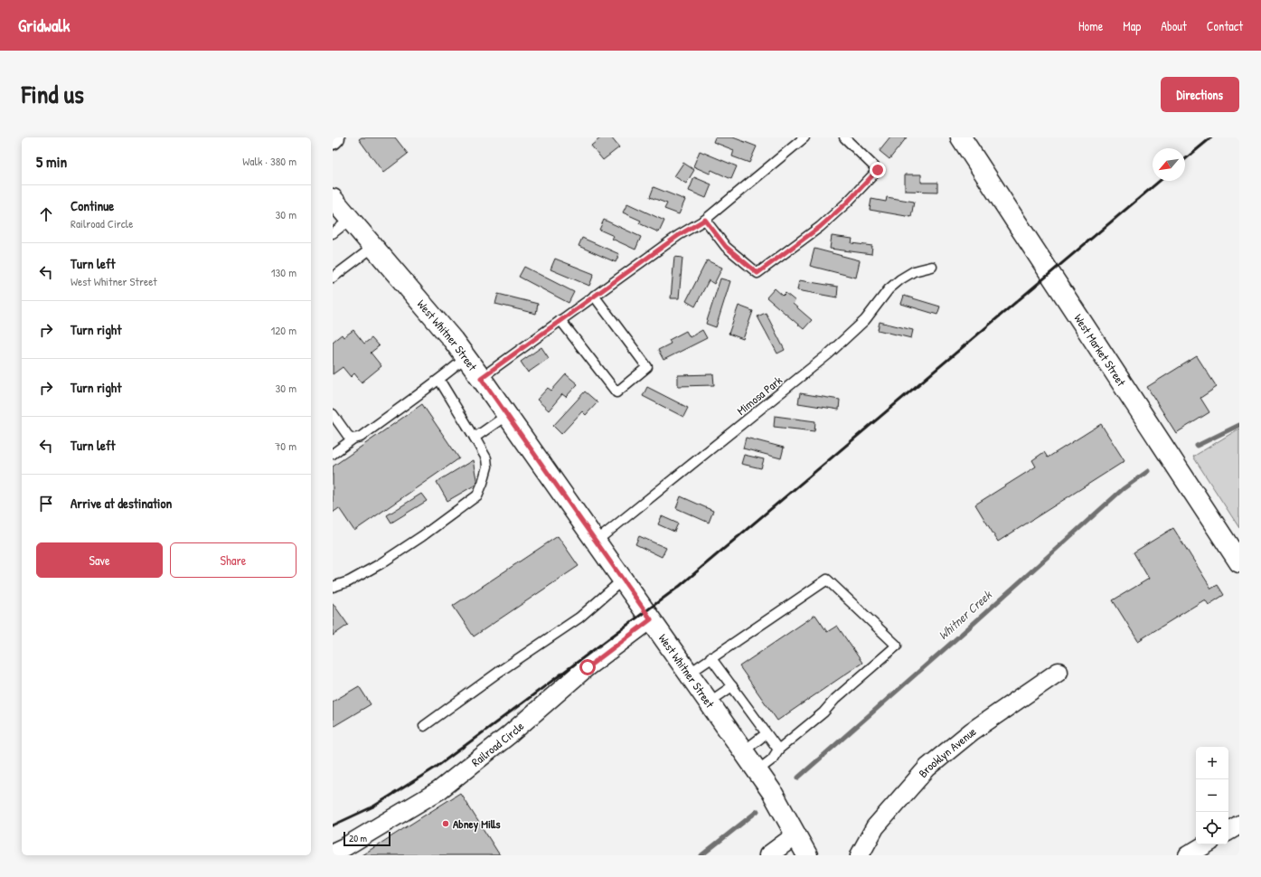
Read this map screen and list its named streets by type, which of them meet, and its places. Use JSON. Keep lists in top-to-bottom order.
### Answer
{
  "streets": {
    "main road": ["West Whitner Street", "West Market Street"],
    "street": ["Railroad Circle", "Brooklyn Avenue"],
    "lane": ["Mimosa Park"]
  },
  "crossings": [
    ["West Whitner Street", "Mimosa Park"],
    ["West Whitner Street", "Railroad Circle"]
  ],
  "water": ["Whitner Creek"],
  "places": ["Abney Mills"],
  "scale_bar": "20 m",
  "north": "bottom left",
  "page": {
    "header": "Gridwalk",
    "nav": [
      "Home",
      "Map",
      "About",
      "Contact"
    ],
    "title": "Find us",
    "buttons": [
      "Directions",
      ["Save", "Share"]
    ],
    "heading": ["5 min", "Walk · 380 m"],
    "list": [
      ["Continue", "Railroad Circle", "30 m"],
      ["Turn left", "West Whitner Street", "130 m"],
      ["Turn right", "120 m"],
      ["Turn right", "30 m"],
      ["Turn left", "70 m"],
      "Arrive at destination"
    ],
    "map_buttons": ["+", "−"],
    "scale": "20 m"
  }
}
